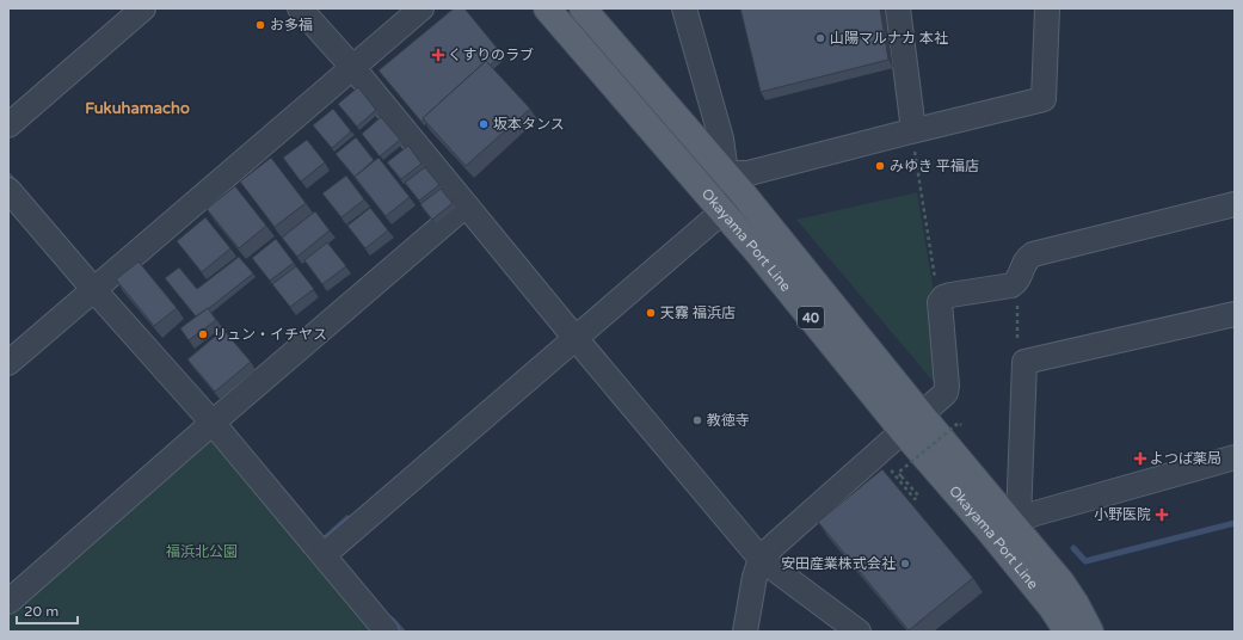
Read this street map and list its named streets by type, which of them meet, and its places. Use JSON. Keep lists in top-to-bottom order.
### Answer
{
  "streets": {
    "main road": ["Okayama Port Line", "40"]
  },
  "districts": ["Fukuhamacho"],
  "parks": ["福浜北公園"],
  "places": {
    "other": [
      "お多福",
      "山陽マルナカ 本社",
      "坂本タンス",
      "みゆき 平福店",
      "天霧 福浜店",
      "リュン・イチヤス",
      "教徳寺",
      "安田産業株式会社"
    ],
    "health": ["くすりのラブ", "よつば薬局", "小野医院"]
  },
  "scale_bar": "20 m"
}
